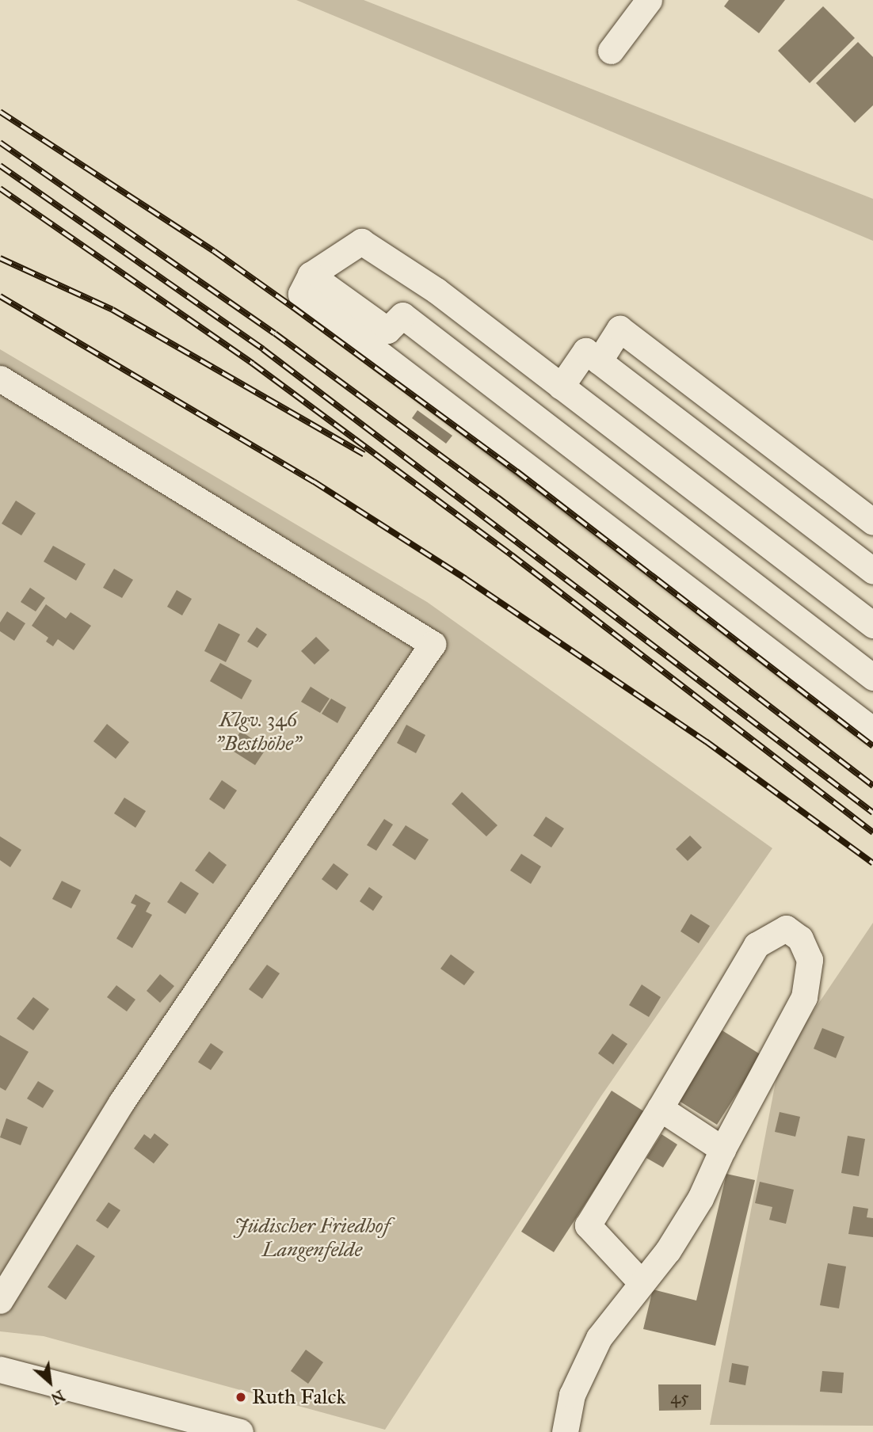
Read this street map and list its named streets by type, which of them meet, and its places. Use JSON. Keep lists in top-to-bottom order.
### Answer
{
  "parks": ["Klgv. 346 \"Besthöhe\"", "Jüdischer Friedhof Langenfelde"],
  "places": ["Ruth Falck"],
  "house_numbers": ["45"],
  "north": "bottom right"
}
